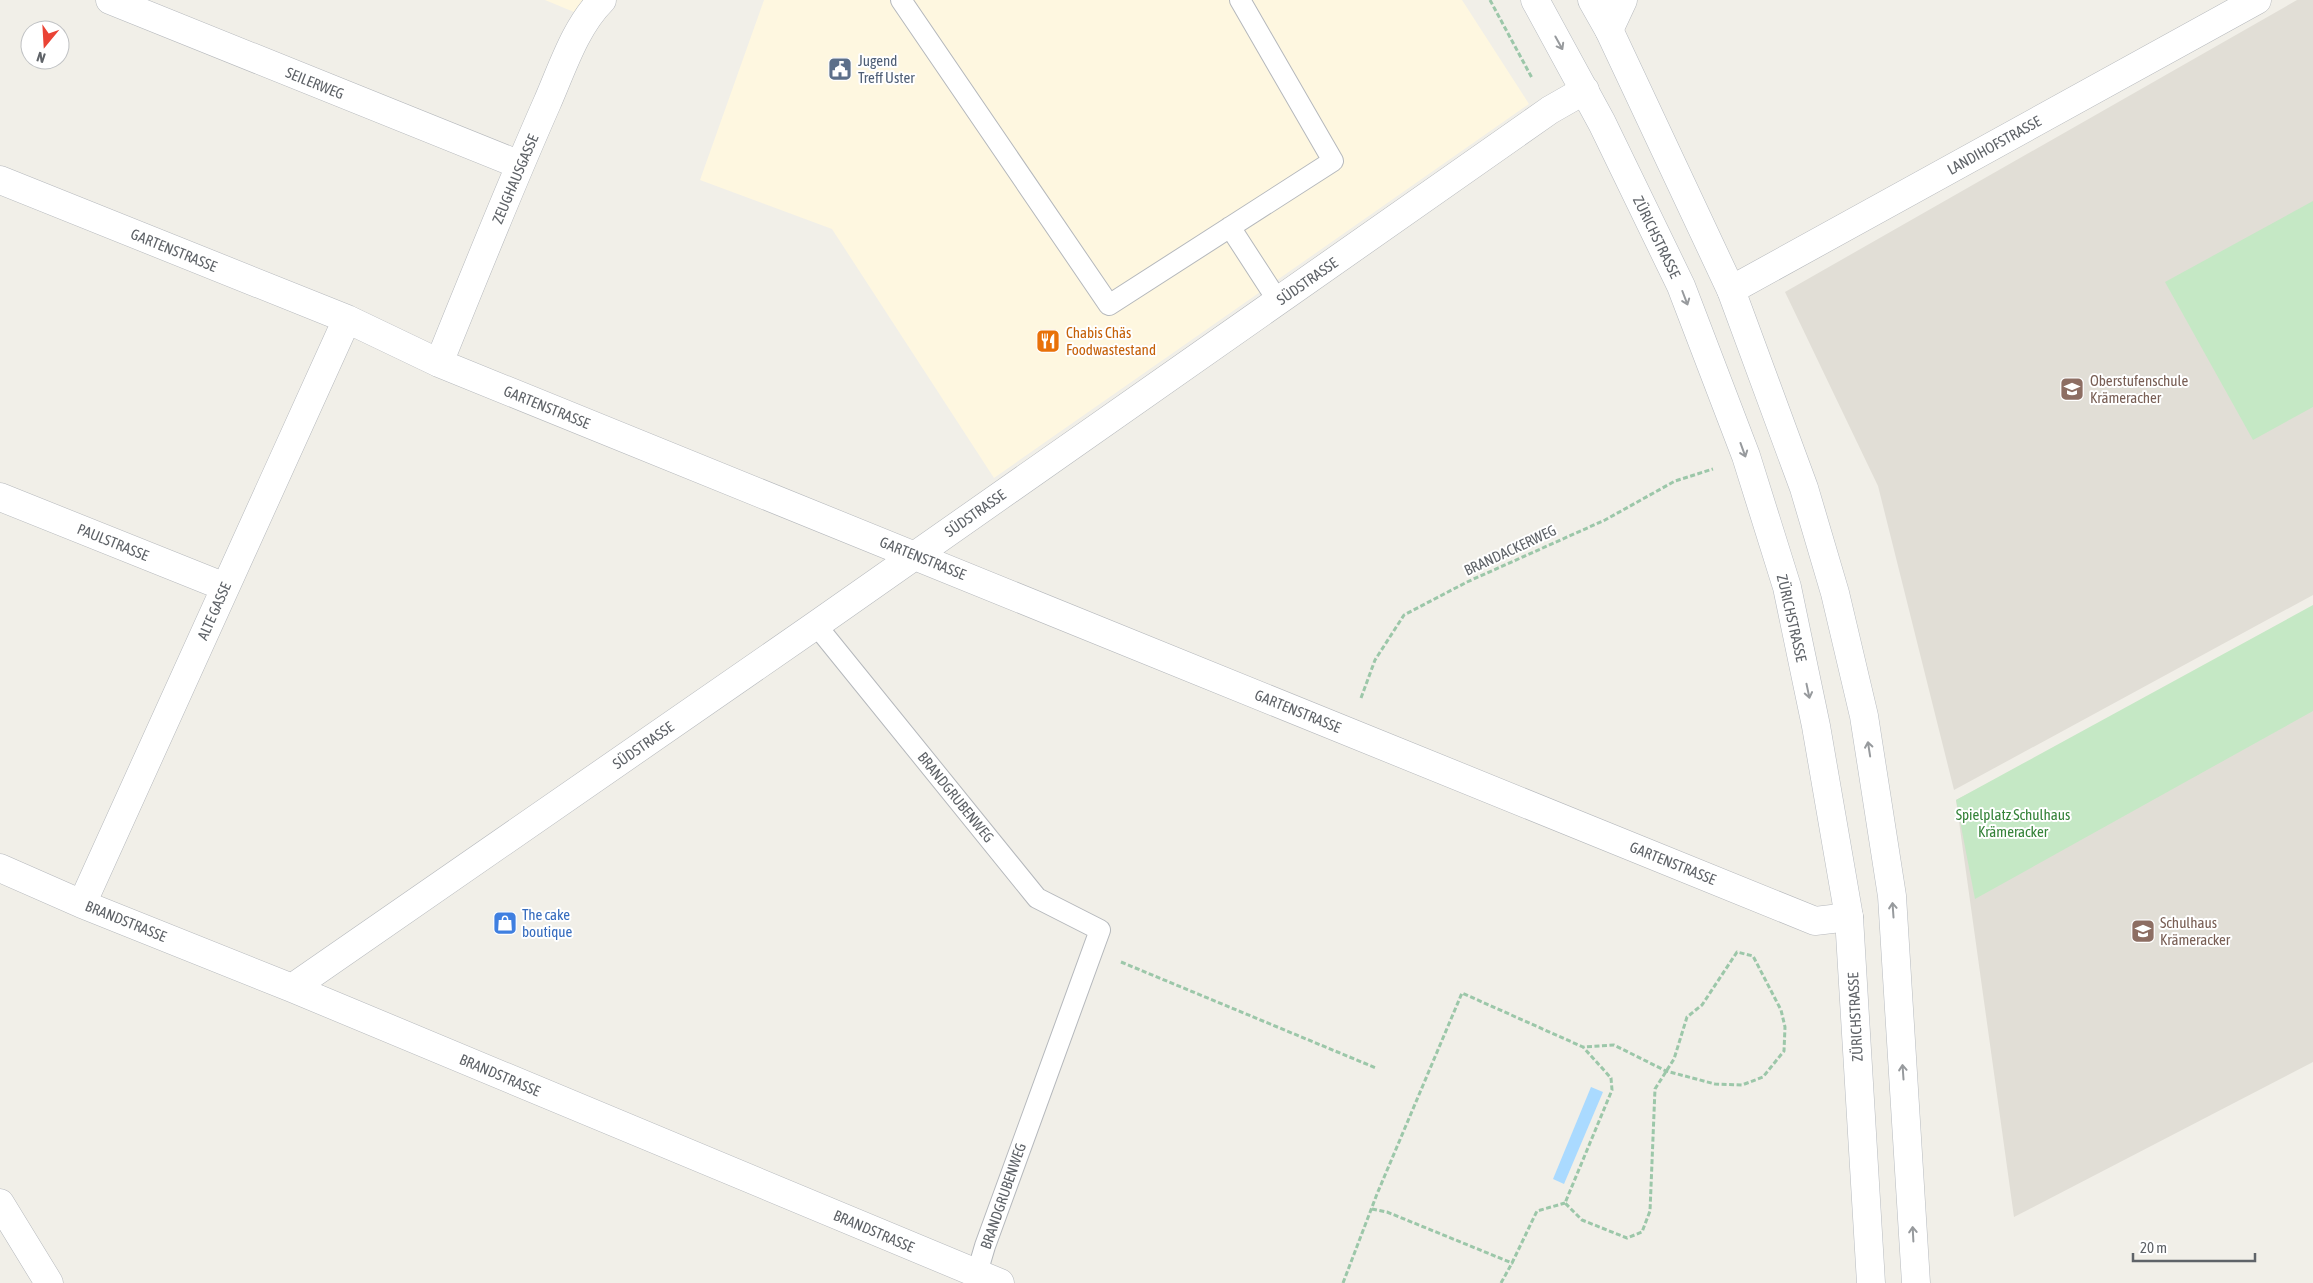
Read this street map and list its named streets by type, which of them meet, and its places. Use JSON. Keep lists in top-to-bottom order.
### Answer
{
  "streets": {
    "street": [
      "SEILERWEG",
      "LANDIHOFSTRASSE",
      "ZEUGHAUSGASSE",
      "ZÜRICHSTRASSE",
      "GARTENSTRASSE",
      "SÜDSTRASSE",
      "PAULSTRASSE",
      "ALTE GASSE",
      "BRANDSTRASSE"
    ],
    "lane": ["BRANDGRUBENWEG"],
    "path": ["BRANDACKERWEG"]
  },
  "crossings": [
    ["SEILERWEG", "ZEUGHAUSGASSE"],
    ["ZEUGHAUSGASSE", "GARTENSTRASSE"],
    ["ZÜRICHSTRASSE", "GARTENSTRASSE"],
    ["ZÜRICHSTRASSE", "SÜDSTRASSE"],
    ["ZÜRICHSTRASSE", "BRANDACKERWEG"],
    ["GARTENSTRASSE", "SÜDSTRASSE"],
    ["GARTENSTRASSE", "BRANDACKERWEG"],
    ["GARTENSTRASSE", "ALTE GASSE"],
    ["SÜDSTRASSE", "BRANDGRUBENWEG"],
    ["SÜDSTRASSE", "BRANDSTRASSE"],
    ["PAULSTRASSE", "ALTE GASSE"],
    ["ALTE GASSE", "BRANDSTRASSE"],
    ["BRANDGRUBENWEG", "BRANDSTRASSE"]
  ],
  "parks": ["Spielplatz Schulhaus Krämeracker"],
  "places": {
    "public building": ["Jugend Treff Uster"],
    "restaurant": ["Chabis Chäs Foodwastestand"],
    "school or university": ["Oberstufenschule Krämeracher", "Schulhaus Krämeracker"],
    "shop": ["The cake boutique"]
  },
  "scale_bar": "20 m",
  "north": "bottom"
}
